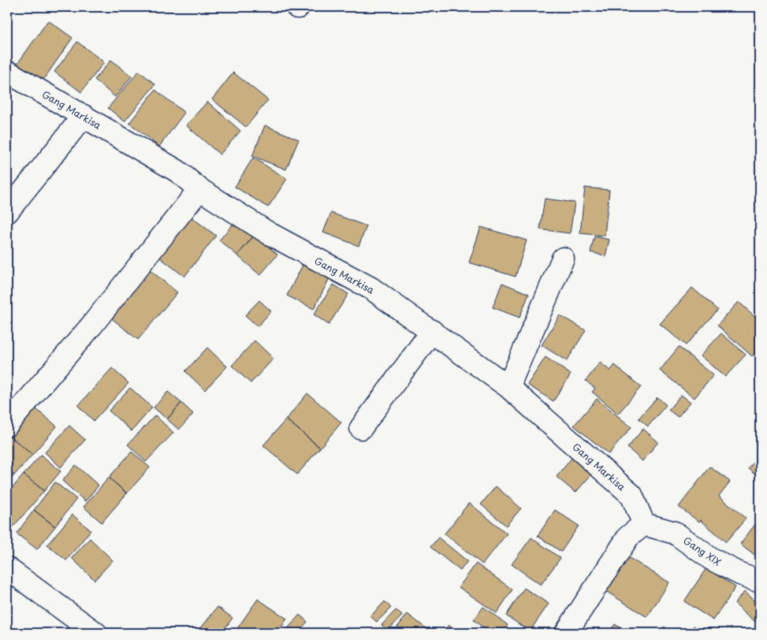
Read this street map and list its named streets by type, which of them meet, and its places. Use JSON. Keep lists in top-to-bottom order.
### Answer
{
  "streets": {
    "street": ["Gang Markisa", "Gang XIX"]
  },
  "crossings": [
    ["Gang Markisa", "Gang XIX"]
  ]
}
